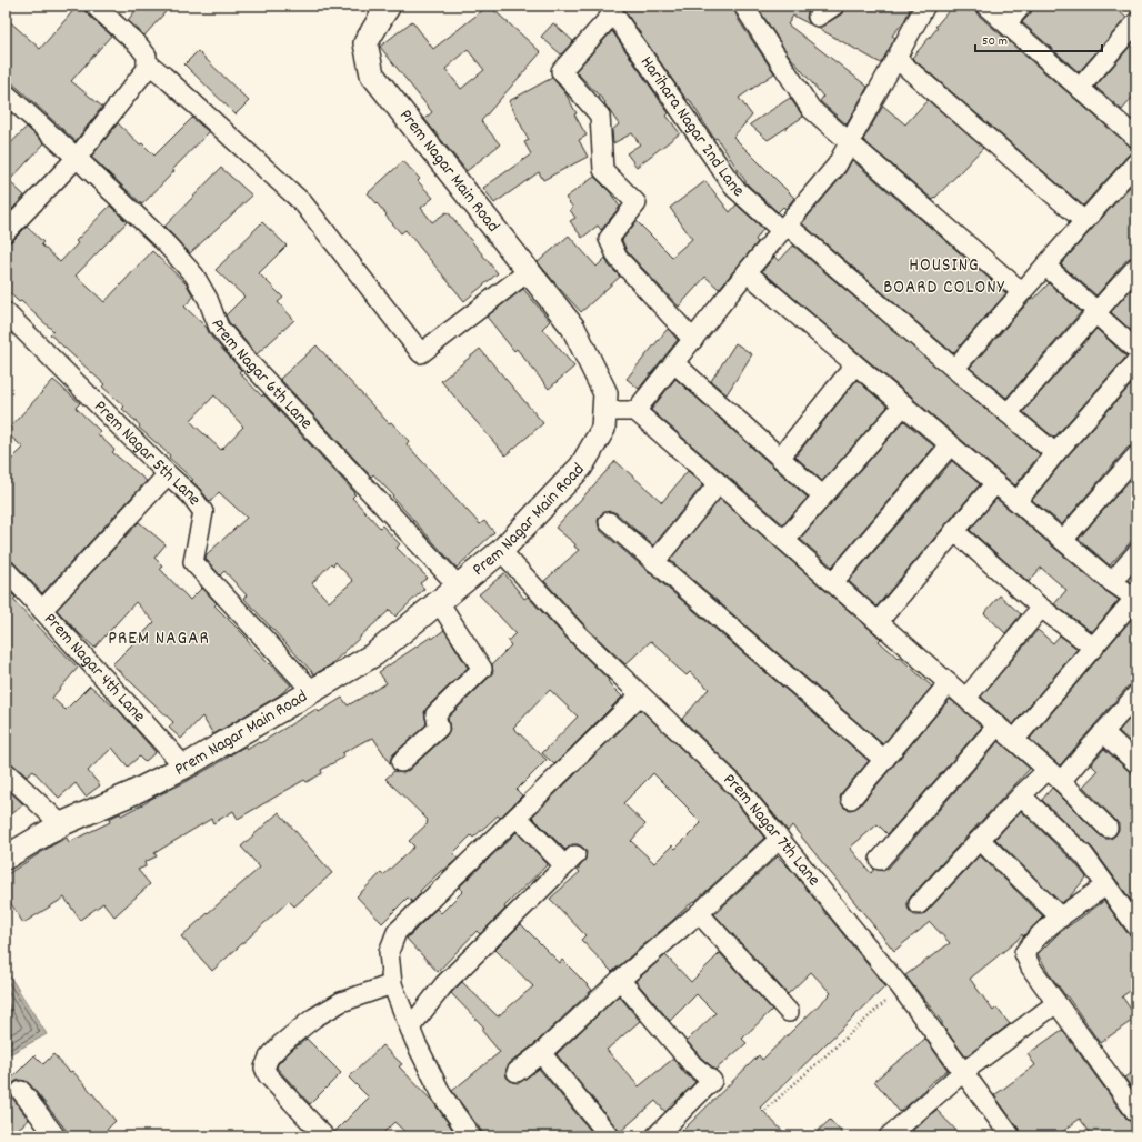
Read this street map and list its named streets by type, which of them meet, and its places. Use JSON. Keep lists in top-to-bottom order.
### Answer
{
  "streets": {
    "street": [
      "Harihara Nagar 2nd Lane",
      "Prem Nagar Main Road",
      "Prem Nagar 6th Lane",
      "Prem Nagar 5th Lane",
      "Prem Nagar 4th Lane",
      "Prem Nagar 7th Lane"
    ]
  },
  "crossings": [
    ["Prem Nagar Main Road", "Prem Nagar 6th Lane"],
    ["Prem Nagar Main Road", "Prem Nagar 5th Lane"],
    ["Prem Nagar Main Road", "Prem Nagar 4th Lane"],
    ["Prem Nagar Main Road", "Prem Nagar 7th Lane"]
  ],
  "districts": ["HOUSING BOARD COLONY", "PREM NAGAR"],
  "scale_bar": "50 m"
}
